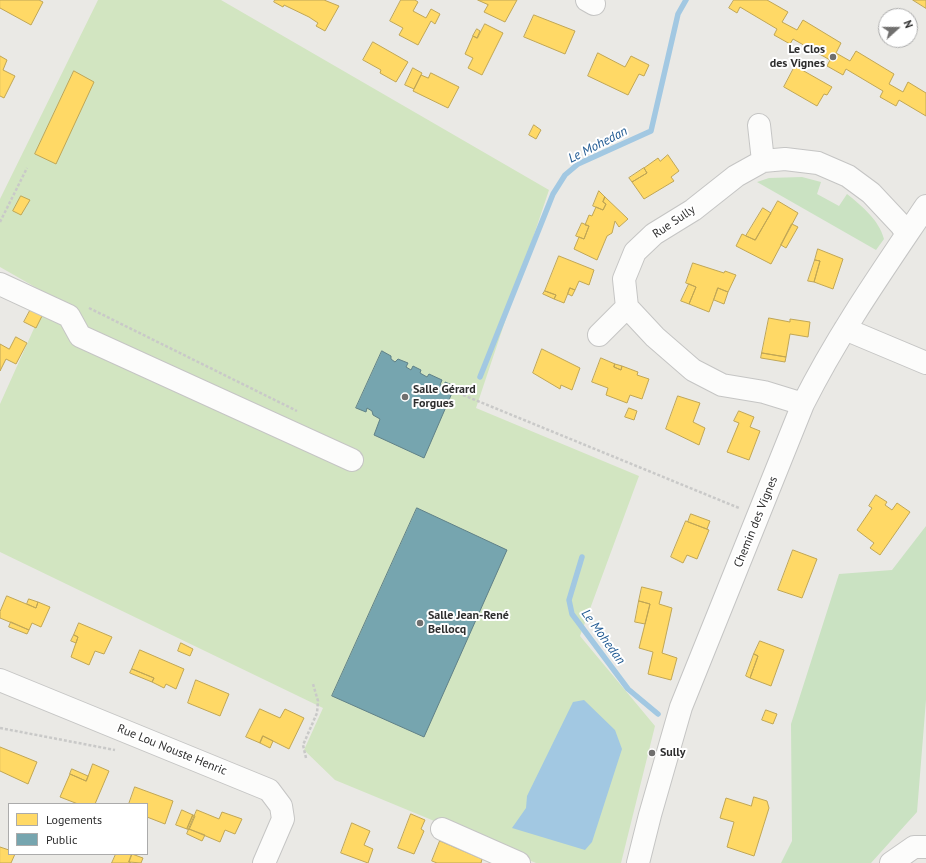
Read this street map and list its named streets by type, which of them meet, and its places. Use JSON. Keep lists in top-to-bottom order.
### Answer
{
  "streets": {
    "street": ["Rue Sully", "Chemin des Vignes", "Rue Lou Nouste Henric"]
  },
  "crossings": [
    ["Rue Sully", "Chemin des Vignes"]
  ],
  "water": ["Le Mohedan"],
  "places": [
    "Le Clos des Vignes",
    "Salle Gérard Forgues",
    "Salle Jean-René Bellocq",
    "Sully"
  ],
  "legend": ["Logements", "Public"],
  "north": "right"
}
